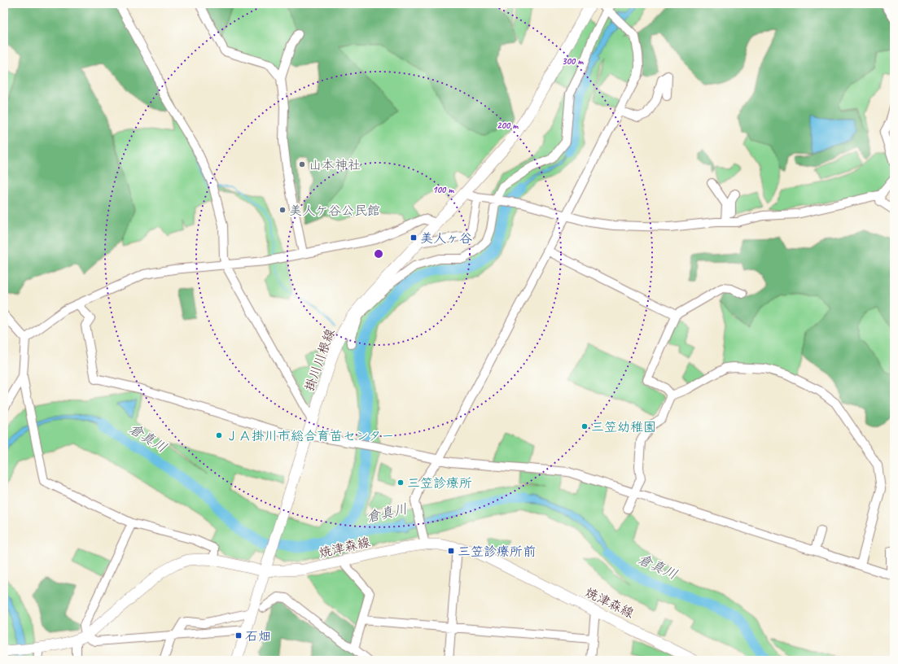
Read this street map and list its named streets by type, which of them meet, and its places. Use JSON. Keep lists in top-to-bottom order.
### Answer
{
  "streets": {
    "main road": ["掛川川根線", "焼津森線"]
  },
  "crossings": [
    ["掛川川根線", "焼津森線"]
  ],
  "water": ["倉真川"],
  "places": {
    "other": [
      "山本神社",
      "美人ケ谷公民館",
      "三笠幼稚園",
      "ＪＡ掛川市総合育苗センター",
      "三笠診療所"
    ],
    "transit": ["美人ヶ谷", "三笠診療所前", "石畑"]
  },
  "rings": ["300 m", "200 m", "100 m"]
}
